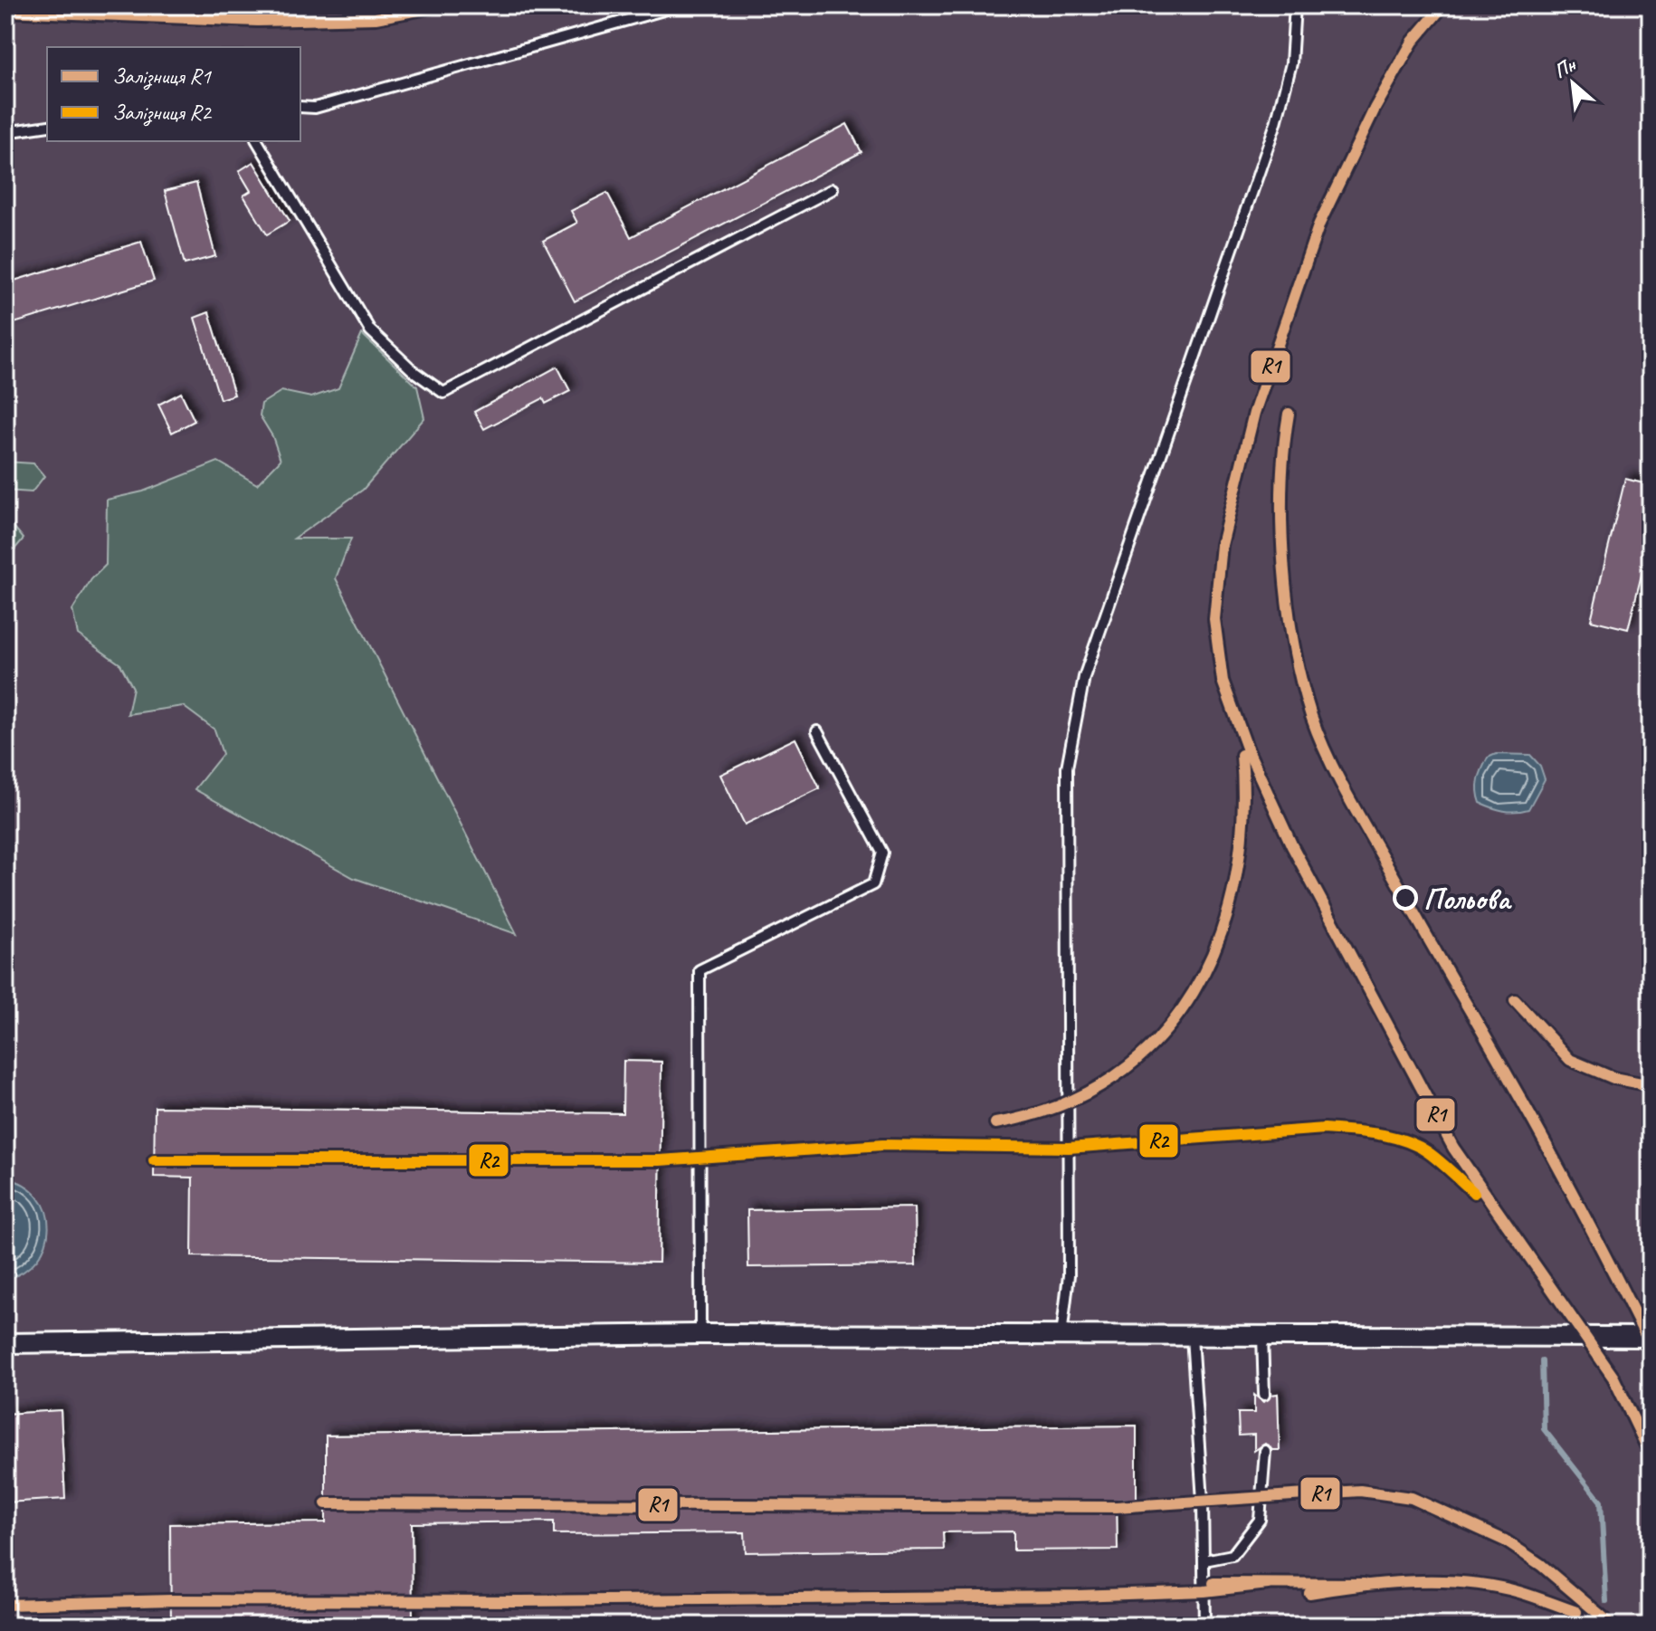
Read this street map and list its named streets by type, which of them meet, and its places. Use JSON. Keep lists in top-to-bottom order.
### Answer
{
  "places": ["Польова"],
  "lines": ["rail line R1", "rail line R2"],
  "legend": ["Залізниця R1", "Залізниця R2"],
  "north": "top left"
}
